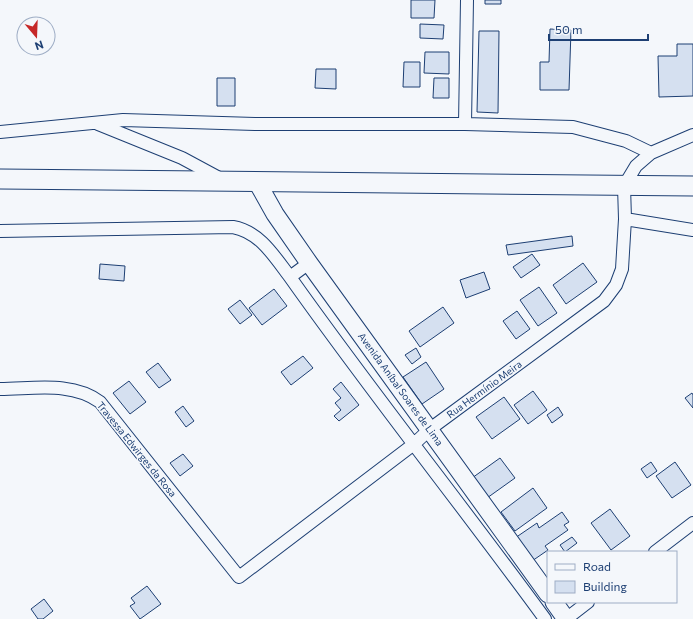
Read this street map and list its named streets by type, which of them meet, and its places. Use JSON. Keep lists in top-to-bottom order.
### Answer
{
  "streets": {
    "street": ["Avenida Aníbal Soares de Lima", "Rua Hermínio Meira", "Travessa Edwirges da Rosa"]
  },
  "crossings": [
    ["Avenida Aníbal Soares de Lima", "Rua Hermínio Meira"],
    ["Rua Hermínio Meira", "Travessa Edwirges da Rosa"]
  ],
  "legend": ["Road", "Building"],
  "scale_bar": "50 m",
  "north": "bottom"
}
